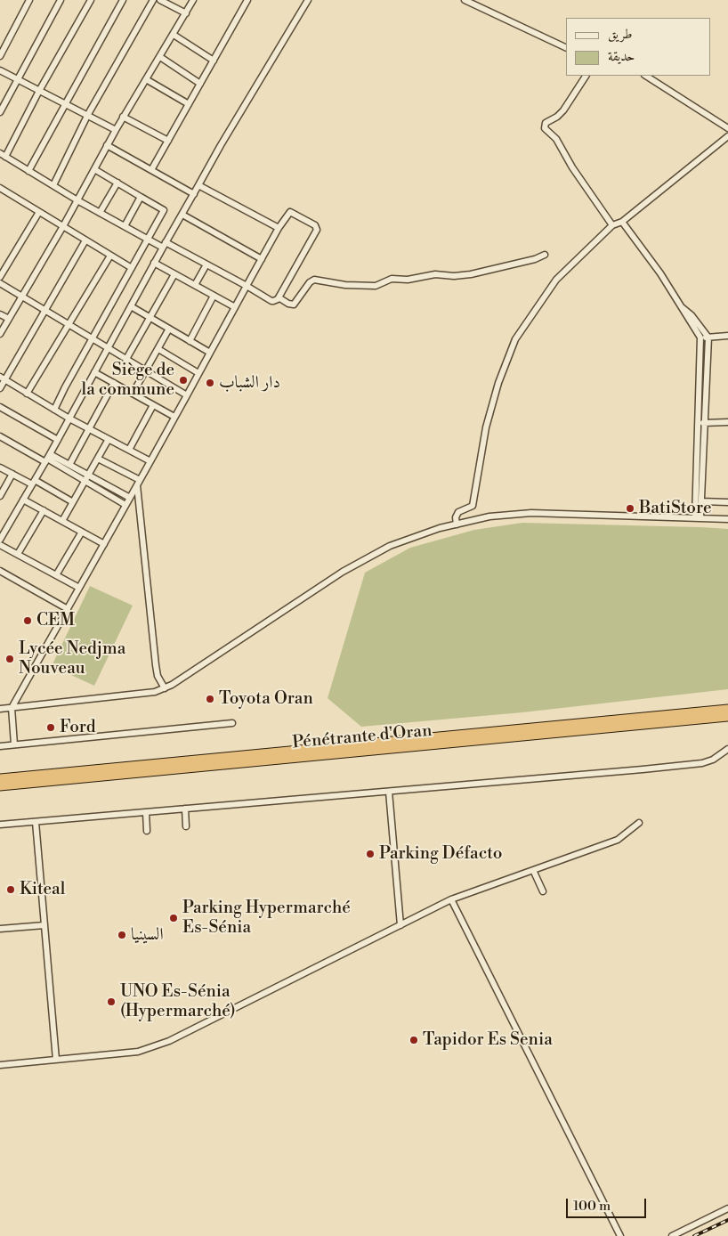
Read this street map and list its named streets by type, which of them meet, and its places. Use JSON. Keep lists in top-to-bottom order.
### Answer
{
  "streets": {
    "highway": ["Pénétrante d'Oran"]
  },
  "places": [
    "Siège de la commune",
    "دار الشباب",
    "BatiStore",
    "CEM",
    "Lycée Nedjma Nouveau",
    "Toyota Oran",
    "Ford",
    "Parking Défacto",
    "Kiteal",
    "Parking Hypermarché Es-Sénia",
    "السينيا",
    "UNO Es-Sénia (Hypermarché)",
    "Tapidor Es Senia"
  ],
  "legend": ["طريق", "حديقة"],
  "scale_bar": "100 m"
}
